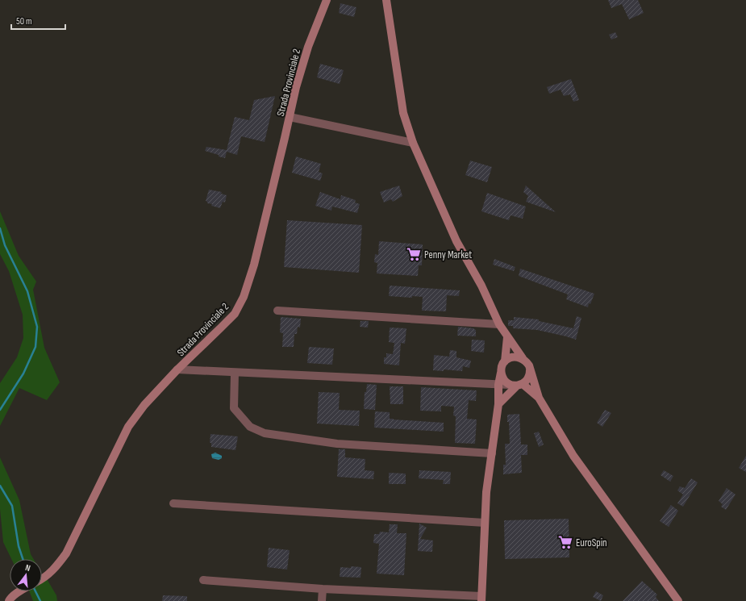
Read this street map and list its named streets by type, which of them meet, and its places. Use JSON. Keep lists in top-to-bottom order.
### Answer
{
  "streets": {
    "street": ["Strada Provinciale 2"]
  },
  "places": {
    "supermarket": ["Penny Market", "EuroSpin"]
  },
  "scale_bar": "50 m",
  "north": "top"
}
